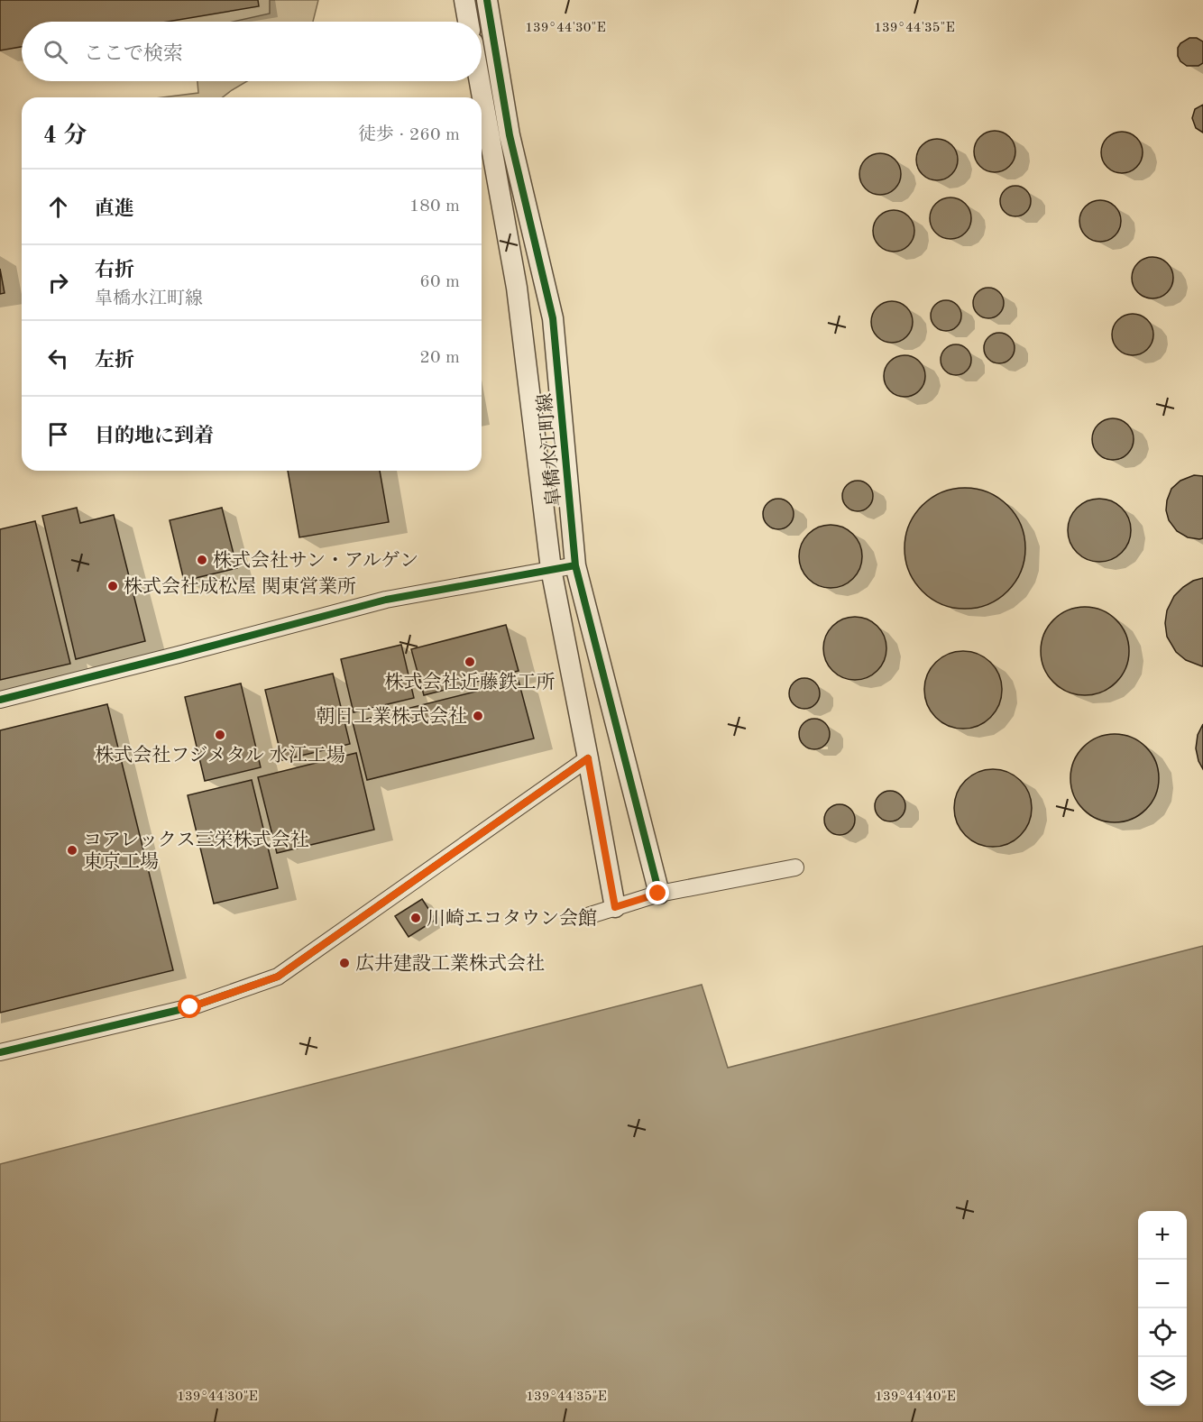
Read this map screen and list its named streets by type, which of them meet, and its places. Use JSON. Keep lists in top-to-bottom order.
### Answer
{
  "streets": {
    "street": ["皐橋水江町線"]
  },
  "places": [
    "株式会社サン・アルゲン",
    "株式会社成松屋 関東営業所",
    "株式会社近藤鉄工所",
    "朝日工業株式会社",
    "株式会社フジメタル 水江工場",
    "コアレックス三栄株式会社 東京工場",
    "川崎エコタウン会館",
    "広井建設工業株式会社"
  ],
  "page": {
    "search": "ここで検索",
    "heading": ["4 分", "徒歩 · 260 m"],
    "list": [
      ["直進", "180 m"],
      ["右折", "皐橋水江町線", "60 m"],
      ["左折", "20 m"],
      "目的地に到着"
    ],
    "map_buttons": ["+", "−"]
  },
  "coordinates": ["139°44'30\"E", "139°44'35\"E", "139°44'40\"E"]
}
